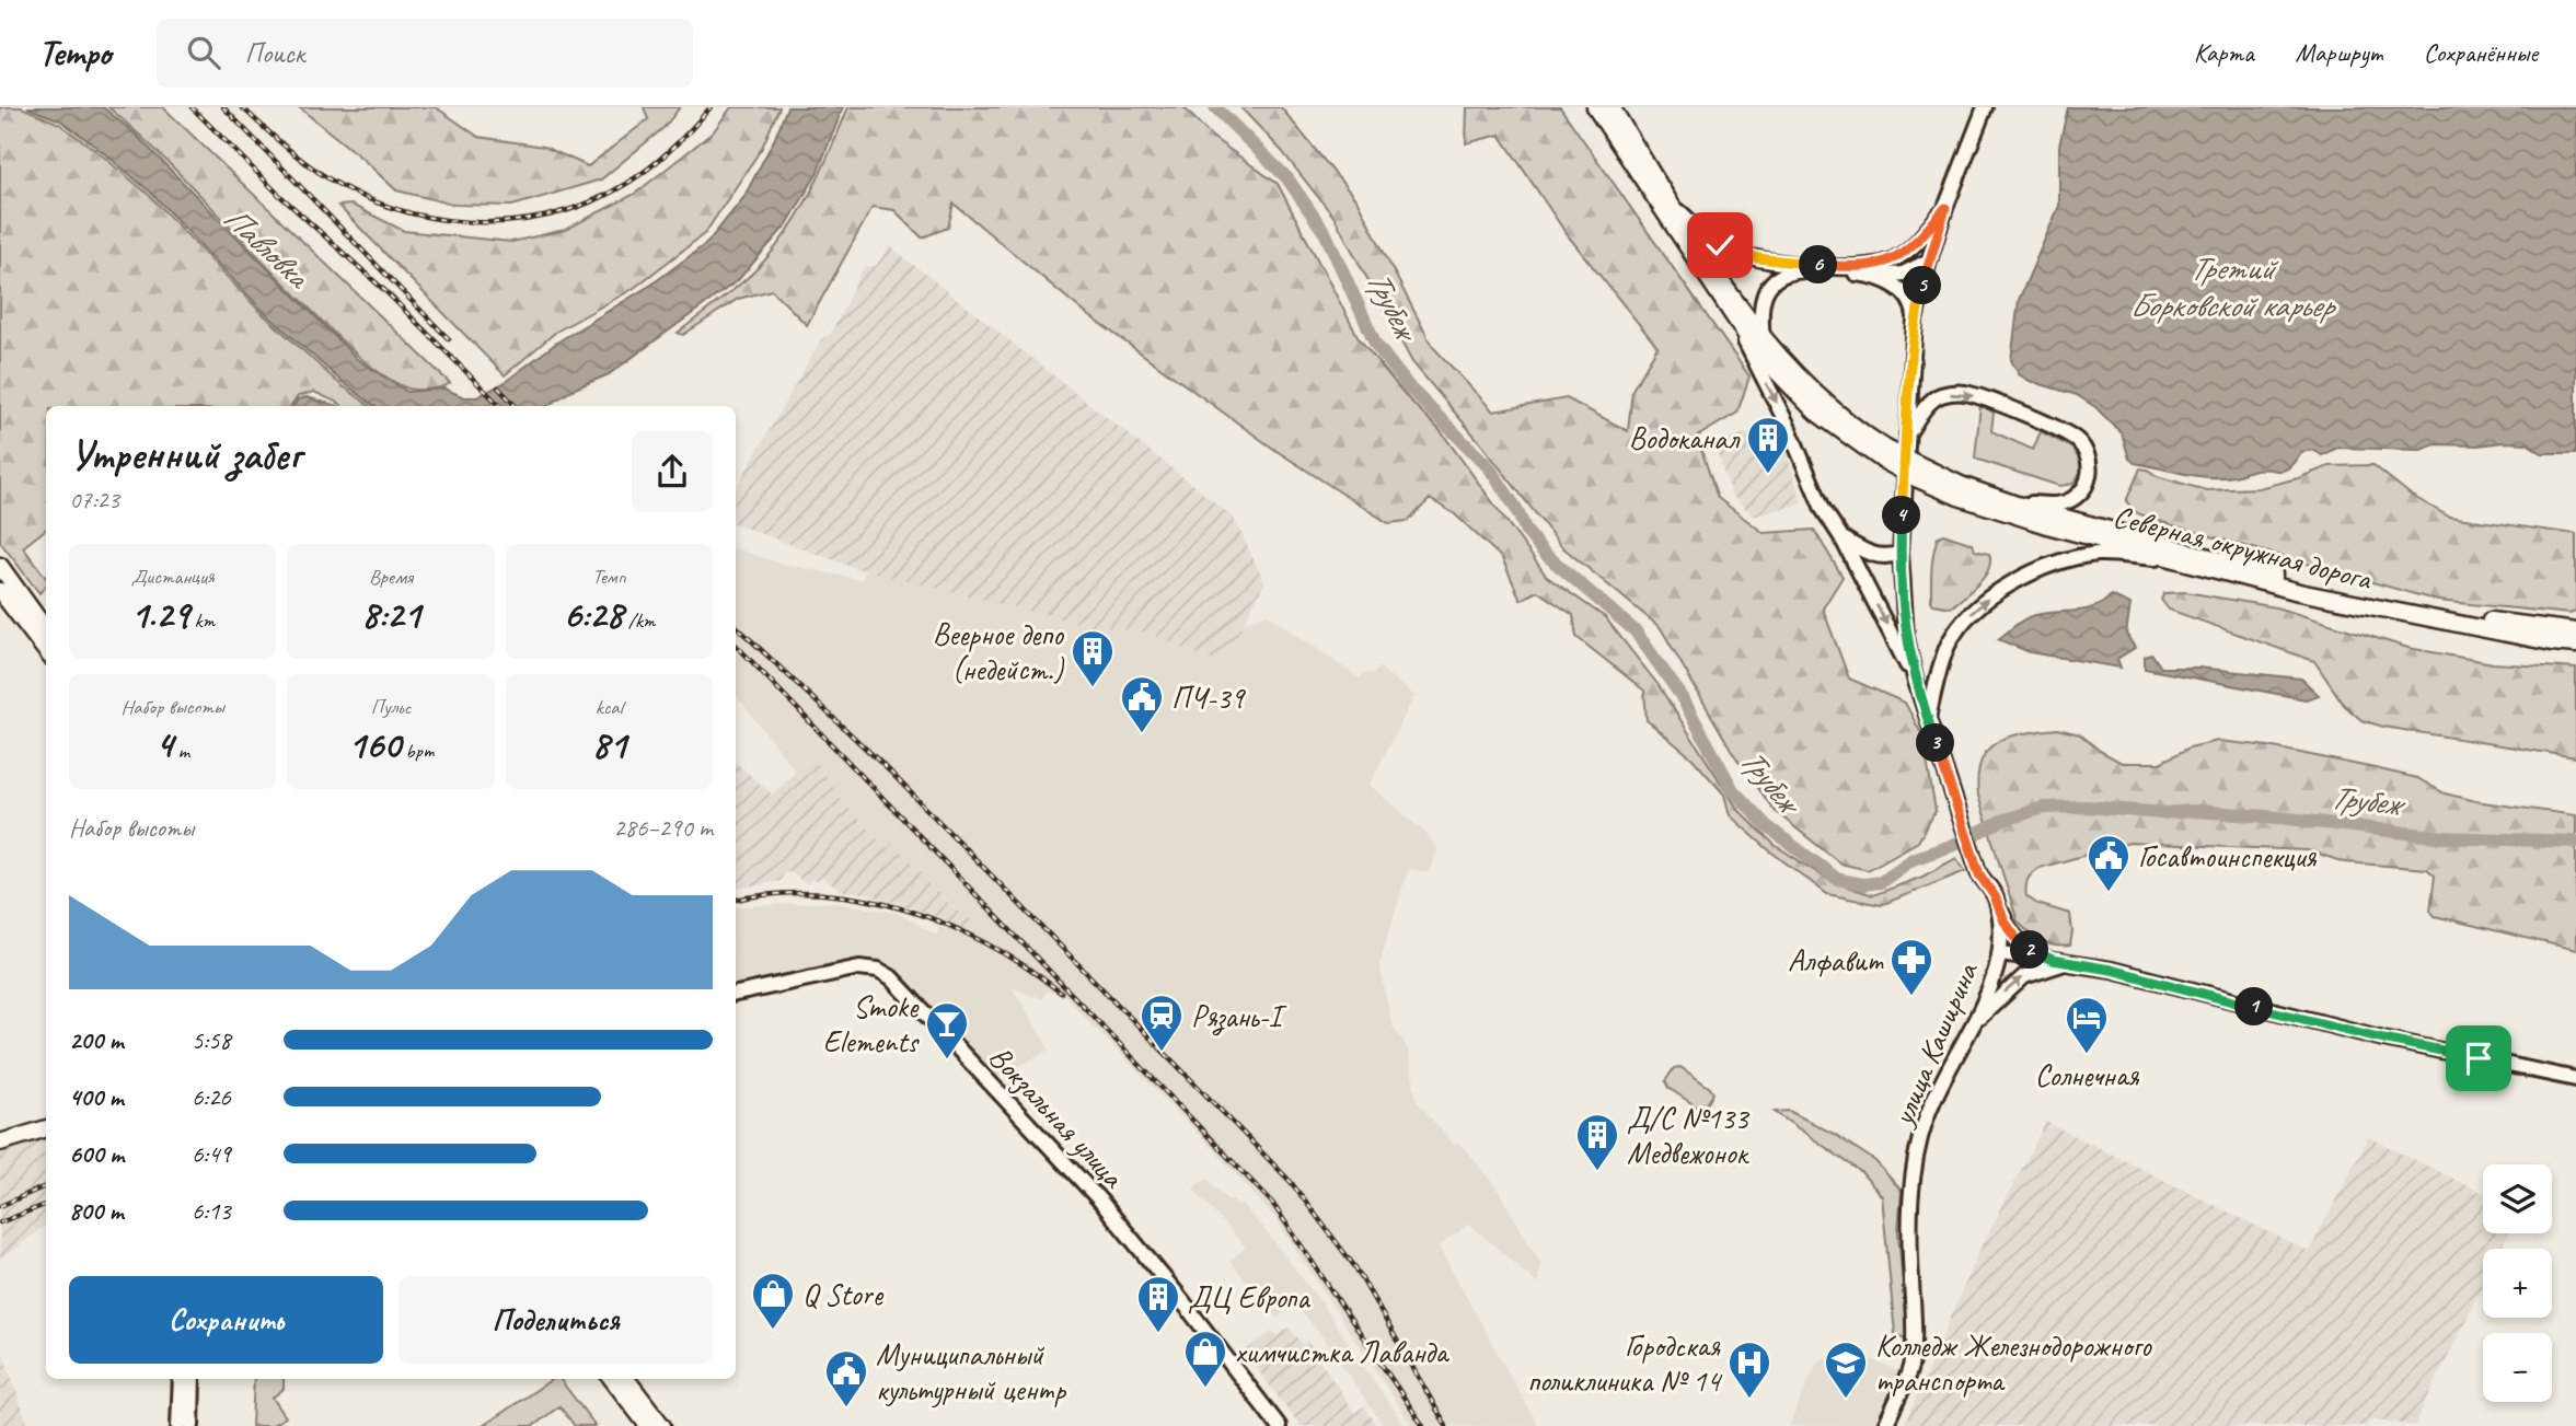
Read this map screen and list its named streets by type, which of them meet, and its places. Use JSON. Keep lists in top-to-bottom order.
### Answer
{
  "streets": {
    "main road": ["Северная окружная дорога", "улица Каширина", "Вокзальная улица"]
  },
  "water": ["Павловка", "Третий Борковской карьер", "Трубеж"],
  "places": {
    "building": [
      "Водоканал",
      "Веерное депо (недейст.)",
      "Д/С №133 Медвежонок",
      "ДЦ Европа"
    ],
    "public building": ["ПЧ-39", "Госавтоинспекция", "Муниципальный культурный центр"],
    "pharmacy": ["Алфавит"],
    "station": ["Рязань-I"],
    "hotel": ["Солнечная"],
    "bar": ["Smoke Elements"],
    "shop": ["Q Store", "химчистка Лаванда"],
    "hospital": ["Городская поликлиника № 14"],
    "school or university": ["Колледж Железнодорожного транспорта"]
  },
  "page": {
    "header": "Tempo",
    "search": "Поиск",
    "nav": ["Карта", "Маршрут", "Сохранённые"],
    "pins": [
      "6",
      "5",
      "4",
      "3",
      "2",
      "1"
    ],
    "heading": ["Утренний забег", "07:23"],
    "stats": [
      ["Дистанция", "1.29 km"],
      ["Время", "8:21"],
      ["Темп", "6:28 /km"],
      ["Набор высоты", "4 m"],
      ["Пульс", "160 bpm"],
      ["kcal", "81"]
    ],
    "chart": ["Набор высоты", "286–290 m"],
    "list": [
      {
        "name": "200 m",
        "note": "5:58"
      },
      {
        "name": "400 m",
        "note": "6:26"
      },
      {
        "name": "600 m",
        "note": "6:49"
      },
      {
        "name": "800 m",
        "note": "6:13"
      }
    ],
    "map_buttons": ["+", "−"],
    "buttons": ["Сохранить", "Поделиться"]
  }
}
